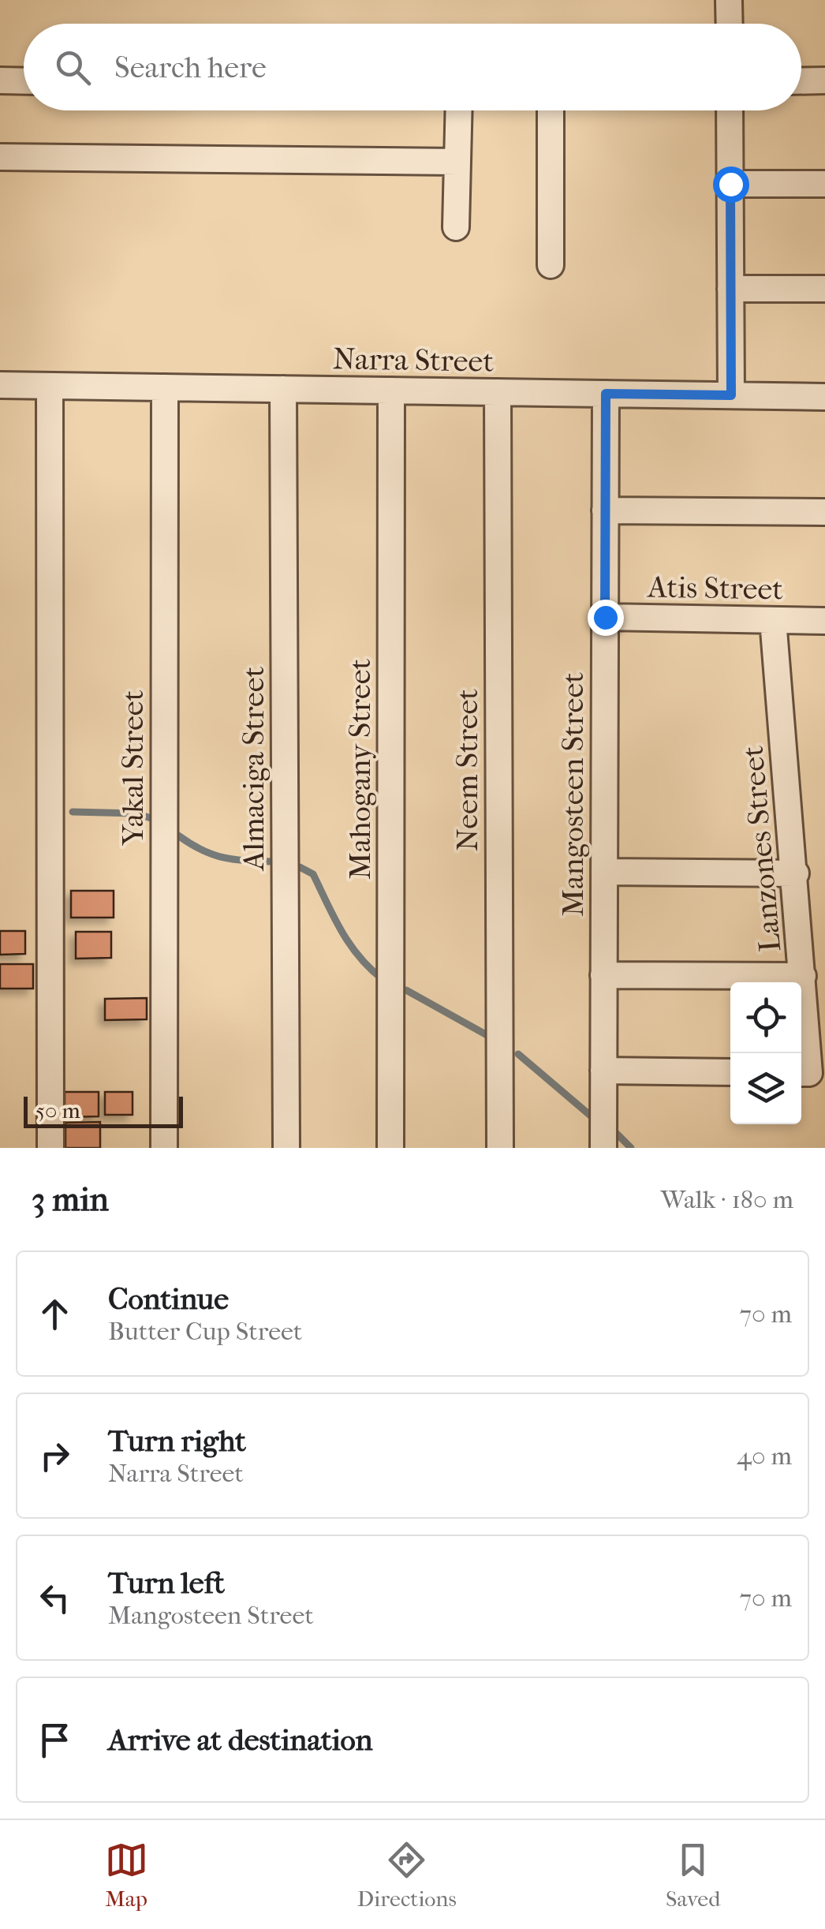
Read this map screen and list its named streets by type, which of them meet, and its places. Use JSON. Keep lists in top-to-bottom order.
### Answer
{
  "streets": {
    "street": [
      "Narra Street",
      "Atis Street",
      "Yakal Street",
      "Almaciga Street",
      "Mahogany Street",
      "Neem Street",
      "Mangosteen Street",
      "Lanzones Street"
    ]
  },
  "crossings": [
    ["Narra Street", "Yakal Street"],
    ["Narra Street", "Almaciga Street"],
    ["Narra Street", "Mahogany Street"],
    ["Narra Street", "Neem Street"],
    ["Narra Street", "Mangosteen Street"],
    ["Atis Street", "Mangosteen Street"],
    ["Atis Street", "Lanzones Street"]
  ],
  "scale_bar": "50 m",
  "page": {
    "search": "Search here",
    "scale": "50 m",
    "heading": ["3 min", "Walk · 180 m"],
    "list": [
      ["Continue", "Butter Cup Street", "70 m"],
      ["Turn right", "Narra Street", "40 m"],
      ["Turn left", "Mangosteen Street", "70 m"],
      "Arrive at destination"
    ],
    "nav": ["Map", "Directions", "Saved"]
  }
}
